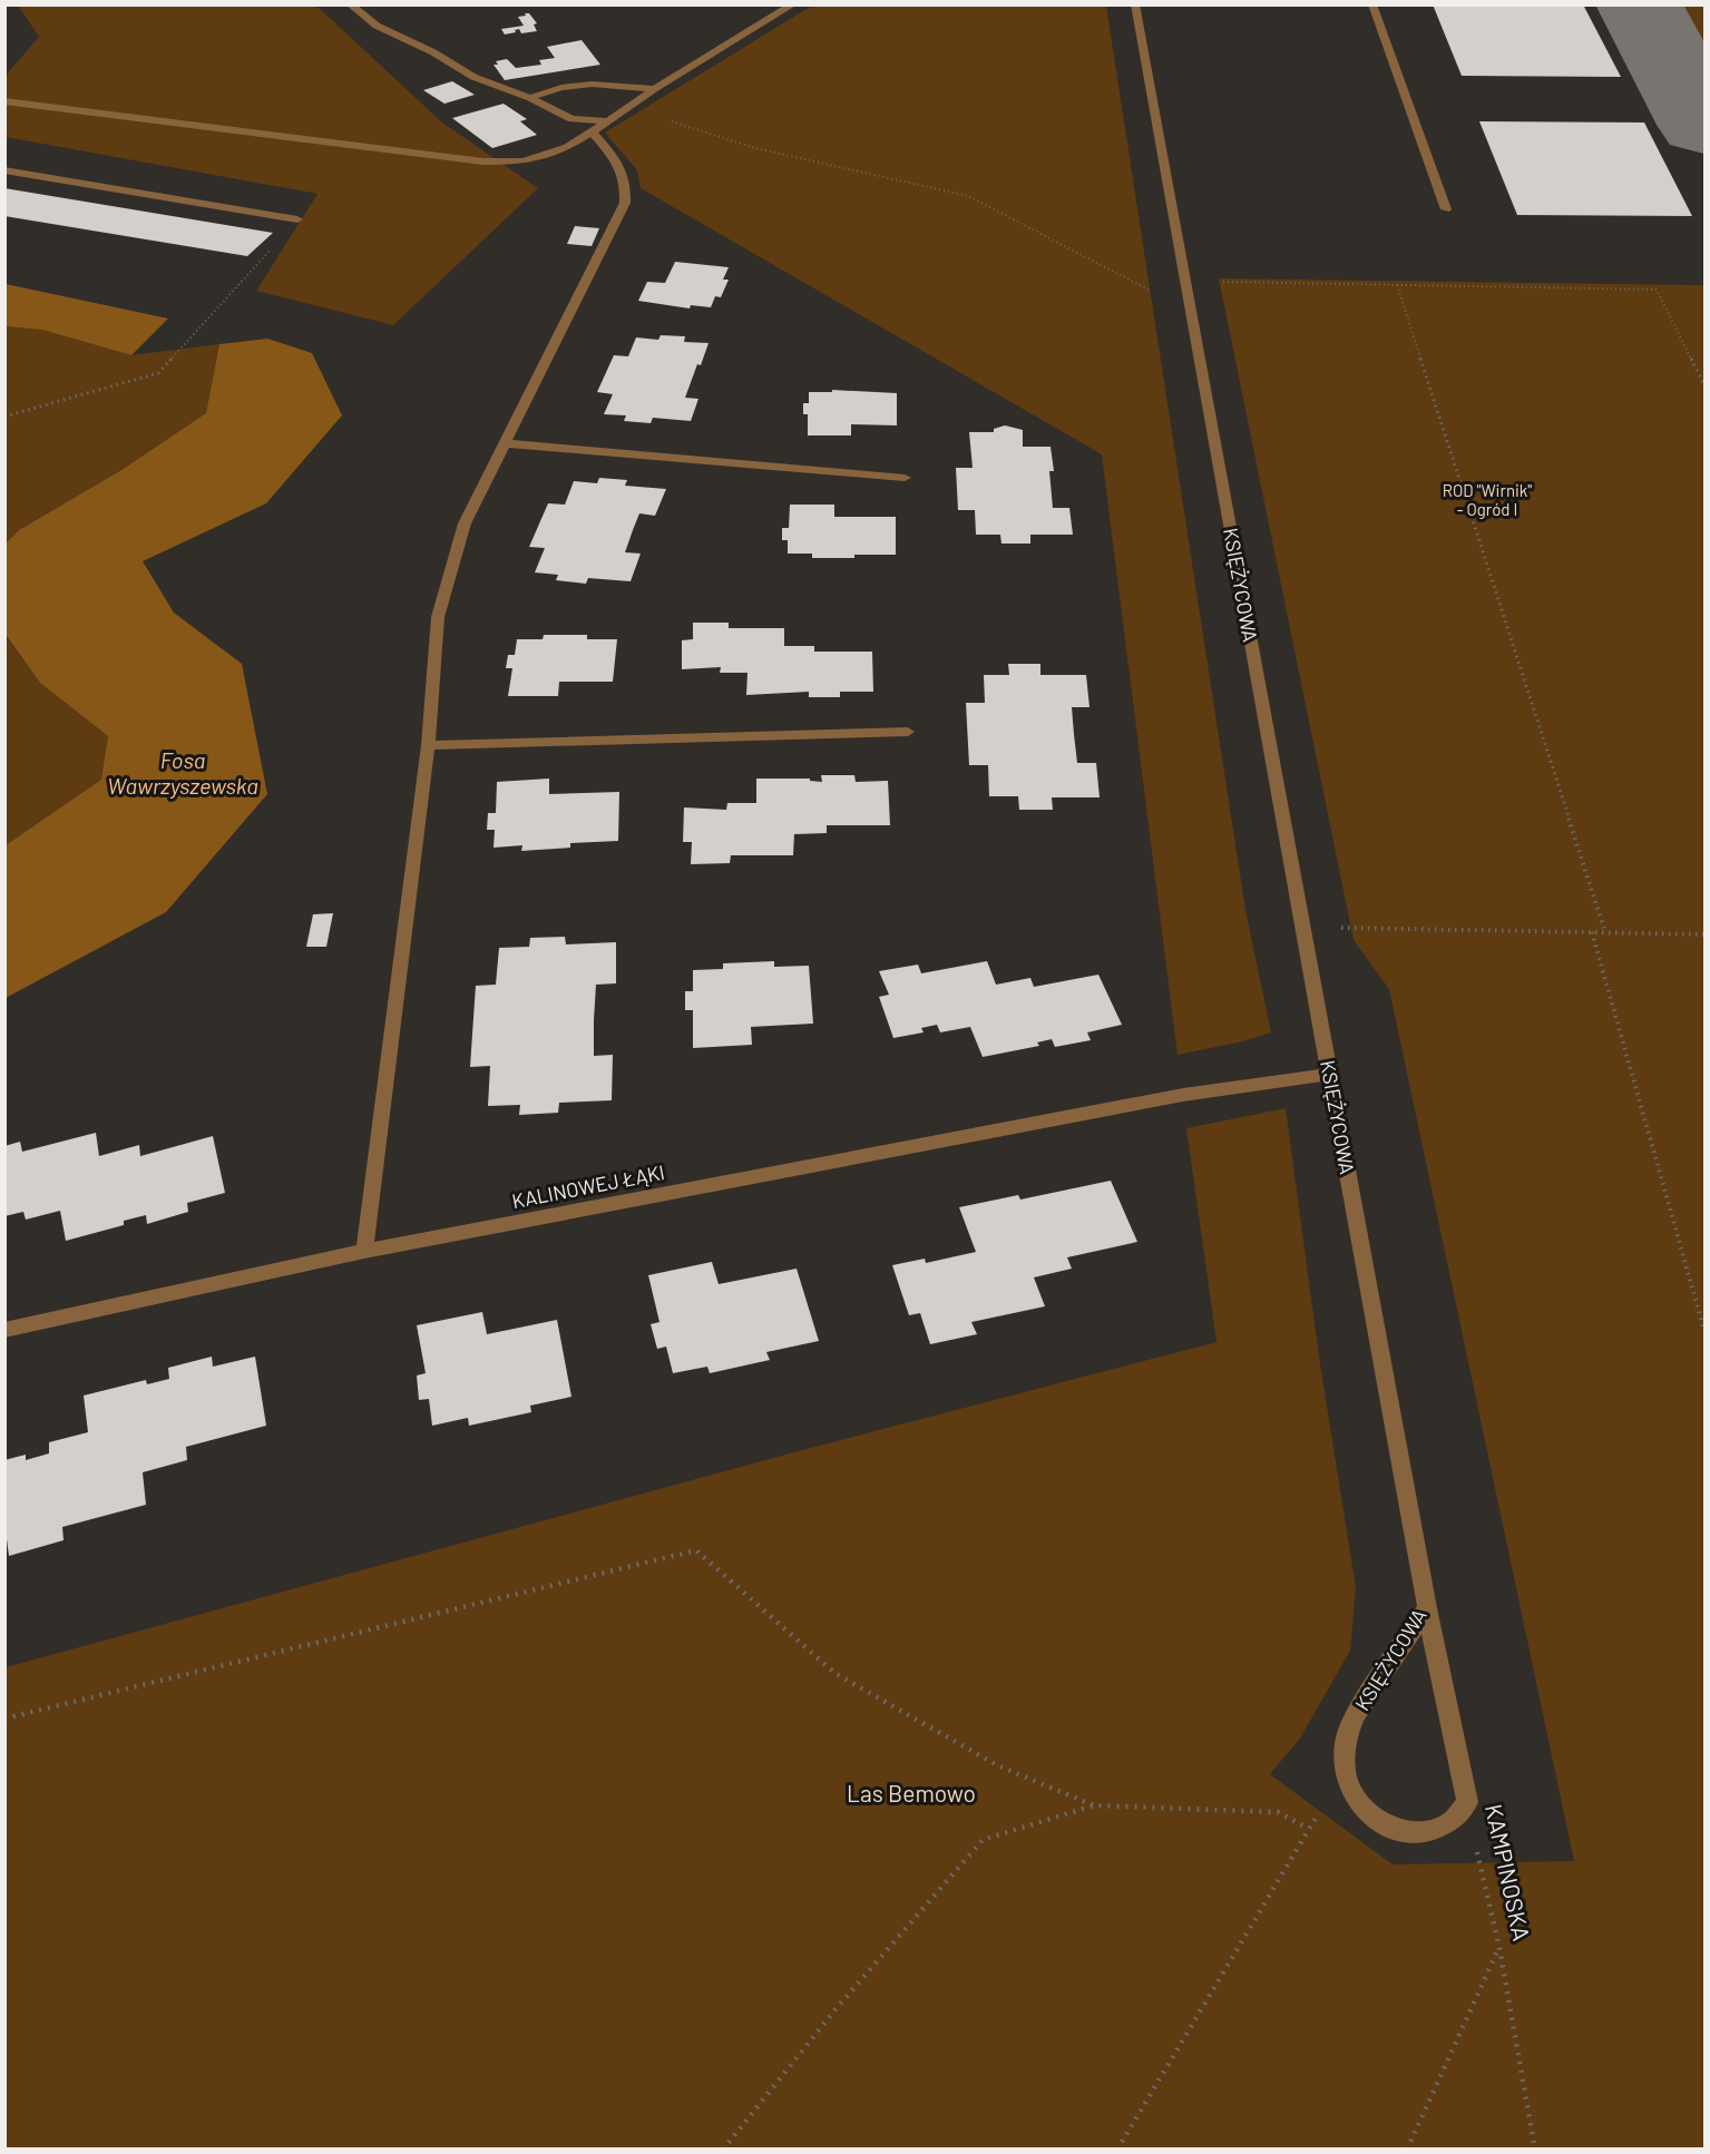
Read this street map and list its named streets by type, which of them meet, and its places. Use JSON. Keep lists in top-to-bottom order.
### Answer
{
  "streets": {
    "street": ["KSIĘŻYCOWA", "KALINOWEJ ŁĄKI", "KAMPINOSKA"]
  },
  "crossings": [
    ["KSIĘŻYCOWA", "KALINOWEJ ŁĄKI"],
    ["KSIĘŻYCOWA", "KAMPINOSKA"]
  ],
  "water": ["Fosa Wawrzyszewska"],
  "parks": ["ROD \"Wirnik\" - Ogród I", "Las Bemowo"]
}
